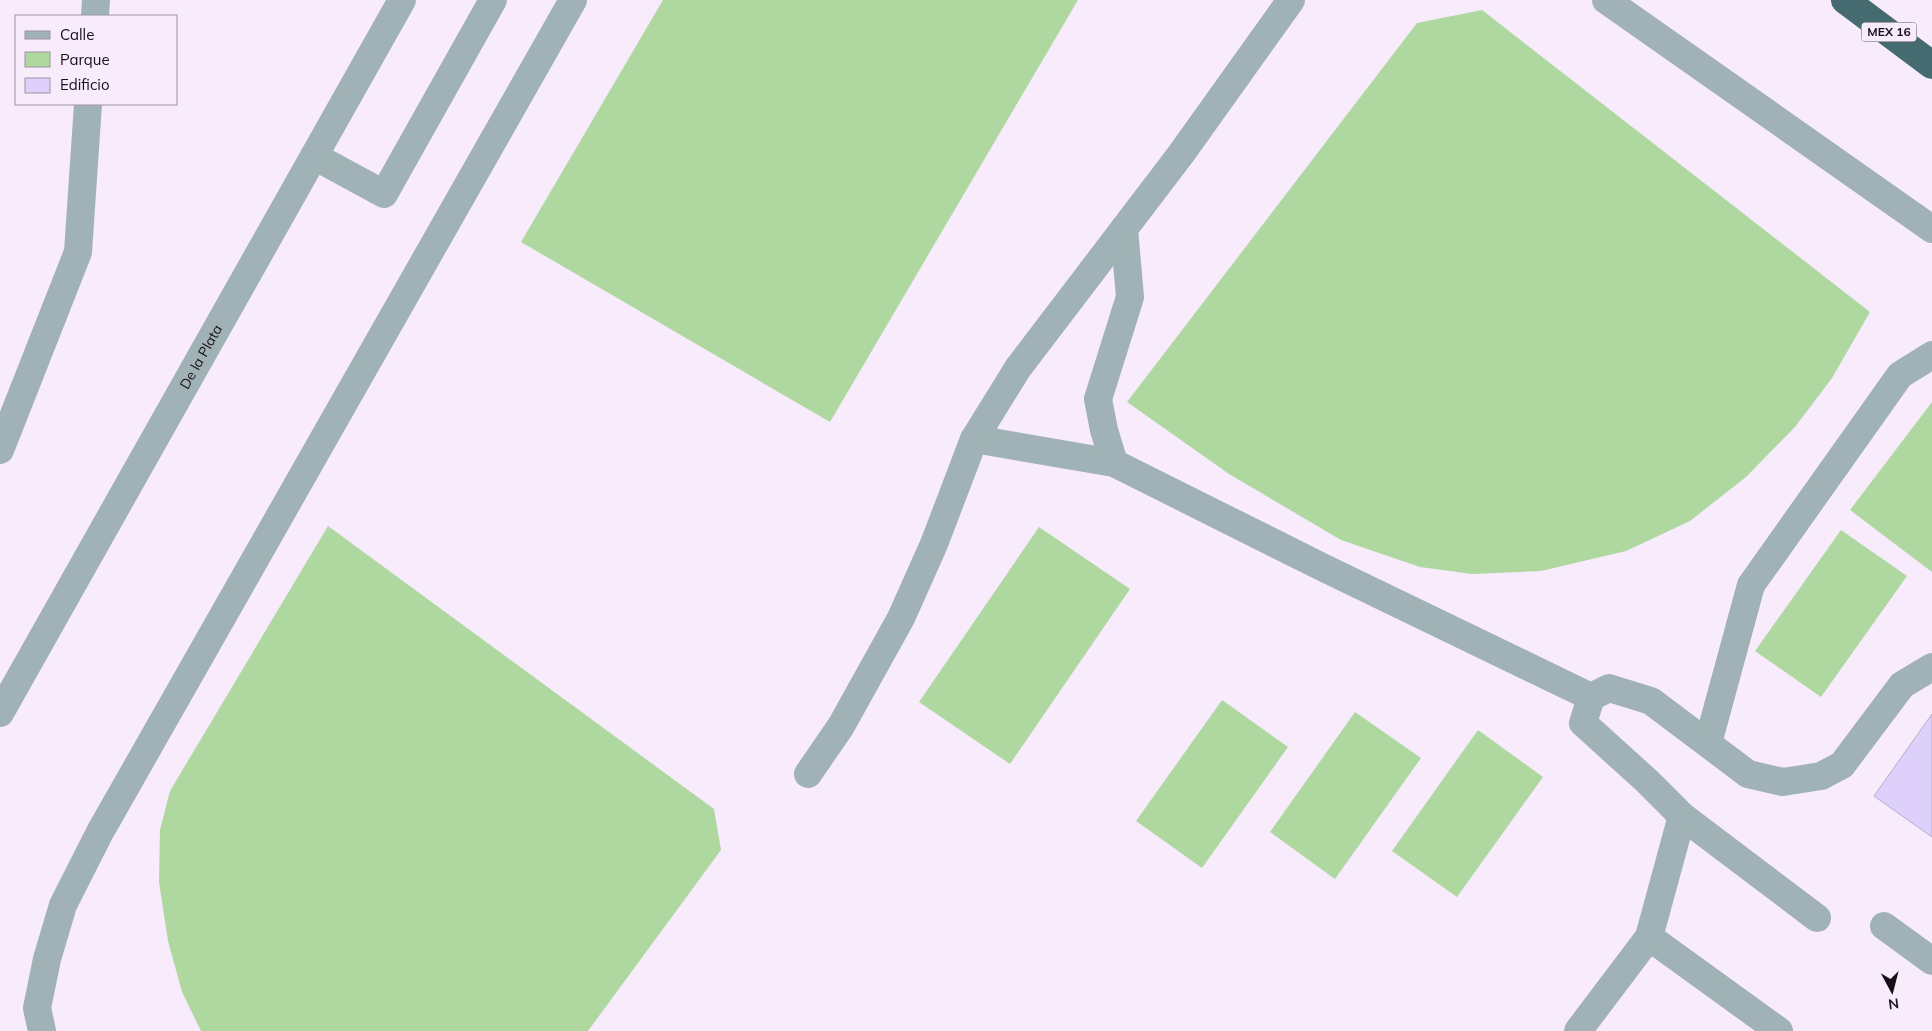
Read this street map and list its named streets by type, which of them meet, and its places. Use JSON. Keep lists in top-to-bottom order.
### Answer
{
  "streets": {
    "highway": ["MEX 16"],
    "street": ["De la Plata"]
  },
  "legend": ["Calle", "Parque", "Edificio"],
  "north": "bottom"
}
